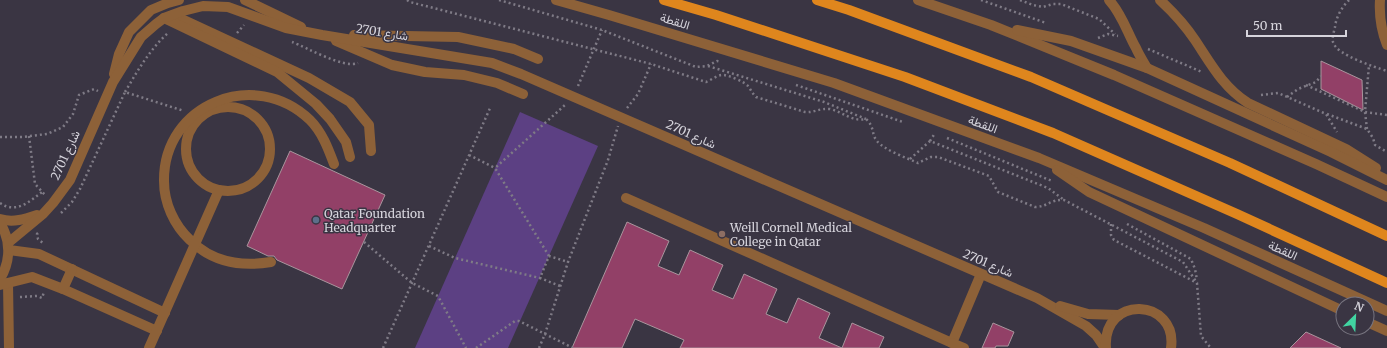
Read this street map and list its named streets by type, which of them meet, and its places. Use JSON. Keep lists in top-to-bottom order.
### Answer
{
  "streets": {
    "main road": ["اللقطة"],
    "street": ["شارع 2701"]
  },
  "places": ["Qatar Foundation Headquarter", "Weill Cornell Medical College in Qatar"],
  "scale_bar": "50 m",
  "north": "top right"
}
